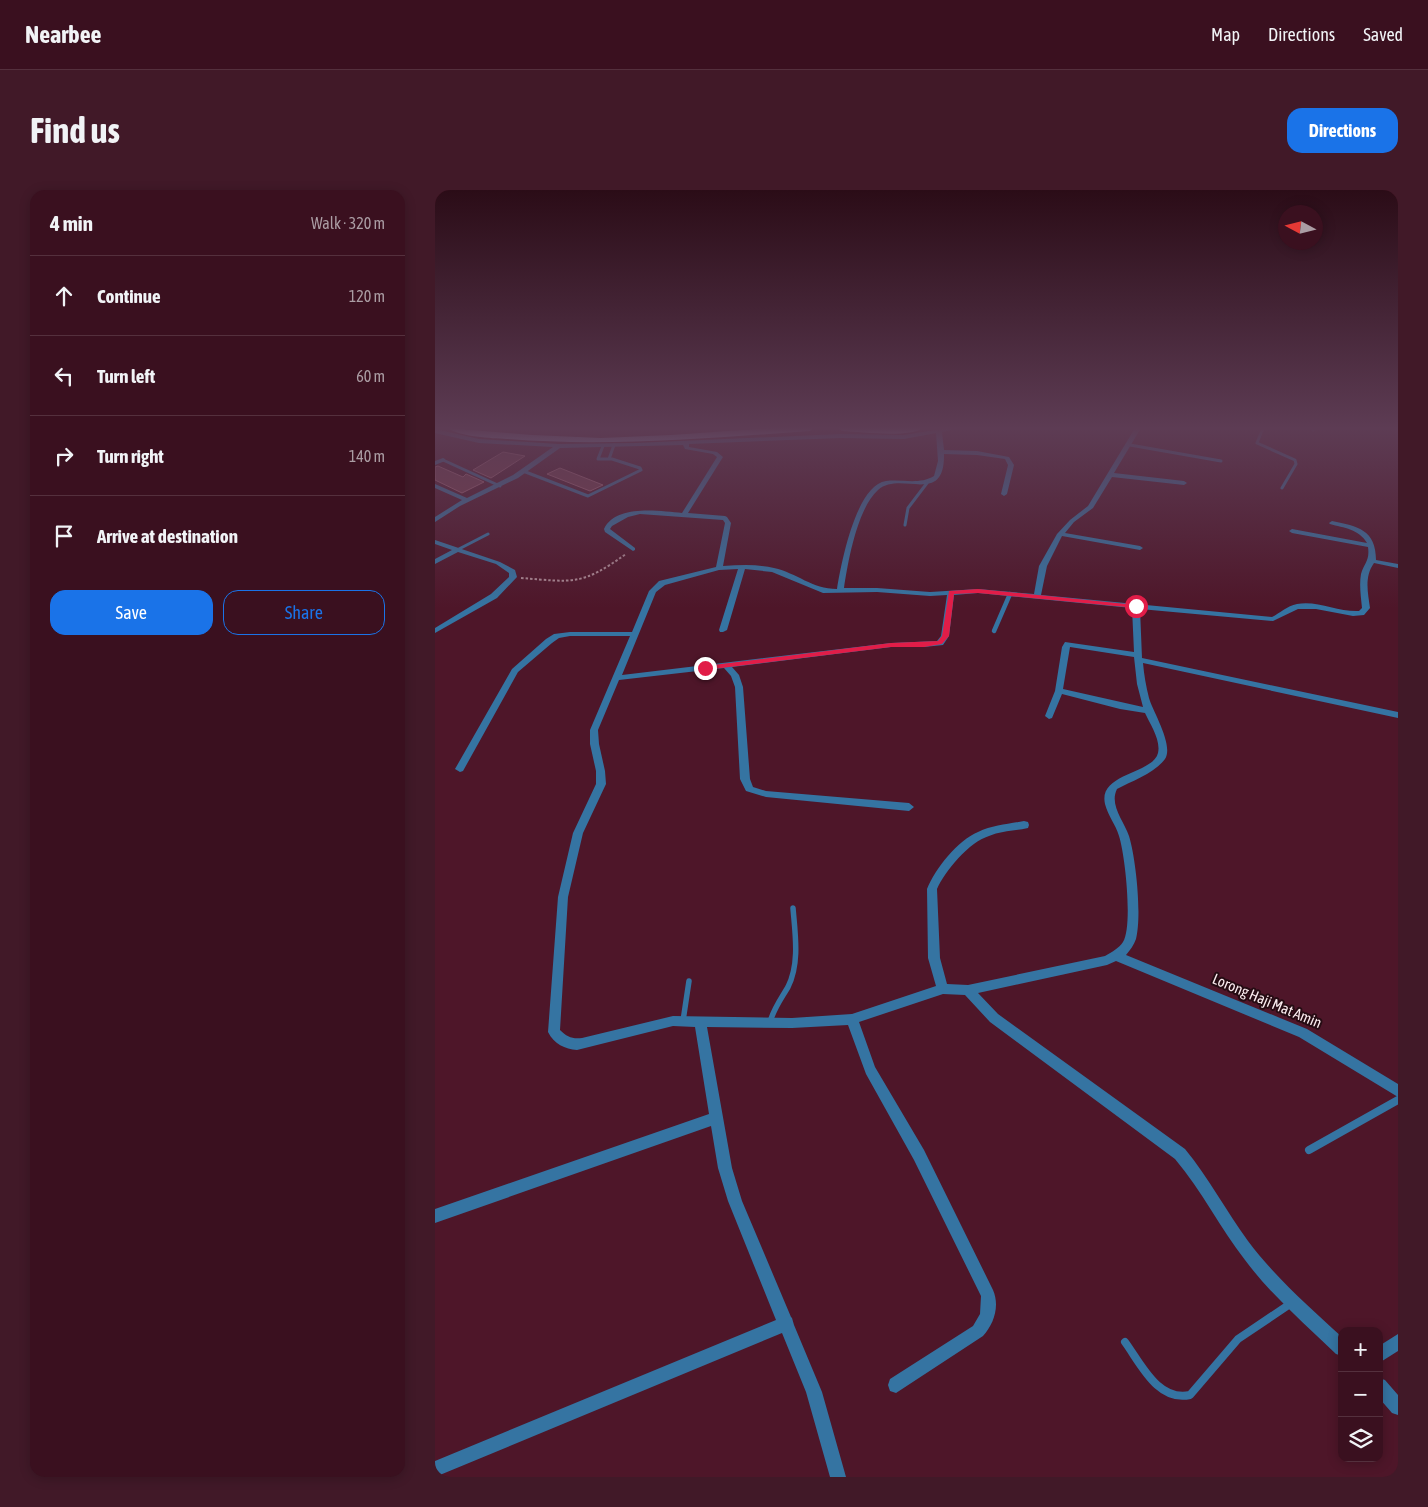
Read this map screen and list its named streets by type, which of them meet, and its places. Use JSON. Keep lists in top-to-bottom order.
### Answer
{
  "streets": {
    "street": ["Lorong Haji Mat Amin"]
  },
  "north": "left",
  "page": {
    "header": "Nearbee",
    "nav": ["Map", "Directions", "Saved"],
    "buttons": [
      "Directions",
      ["Save", "Share"]
    ],
    "title": "Find us",
    "heading": ["4 min", "Walk · 320 m"],
    "list": [
      ["Continue", "120 m"],
      ["Turn left", "60 m"],
      ["Turn right", "140 m"],
      "Arrive at destination"
    ],
    "map_buttons": ["+", "−"]
  }
}
